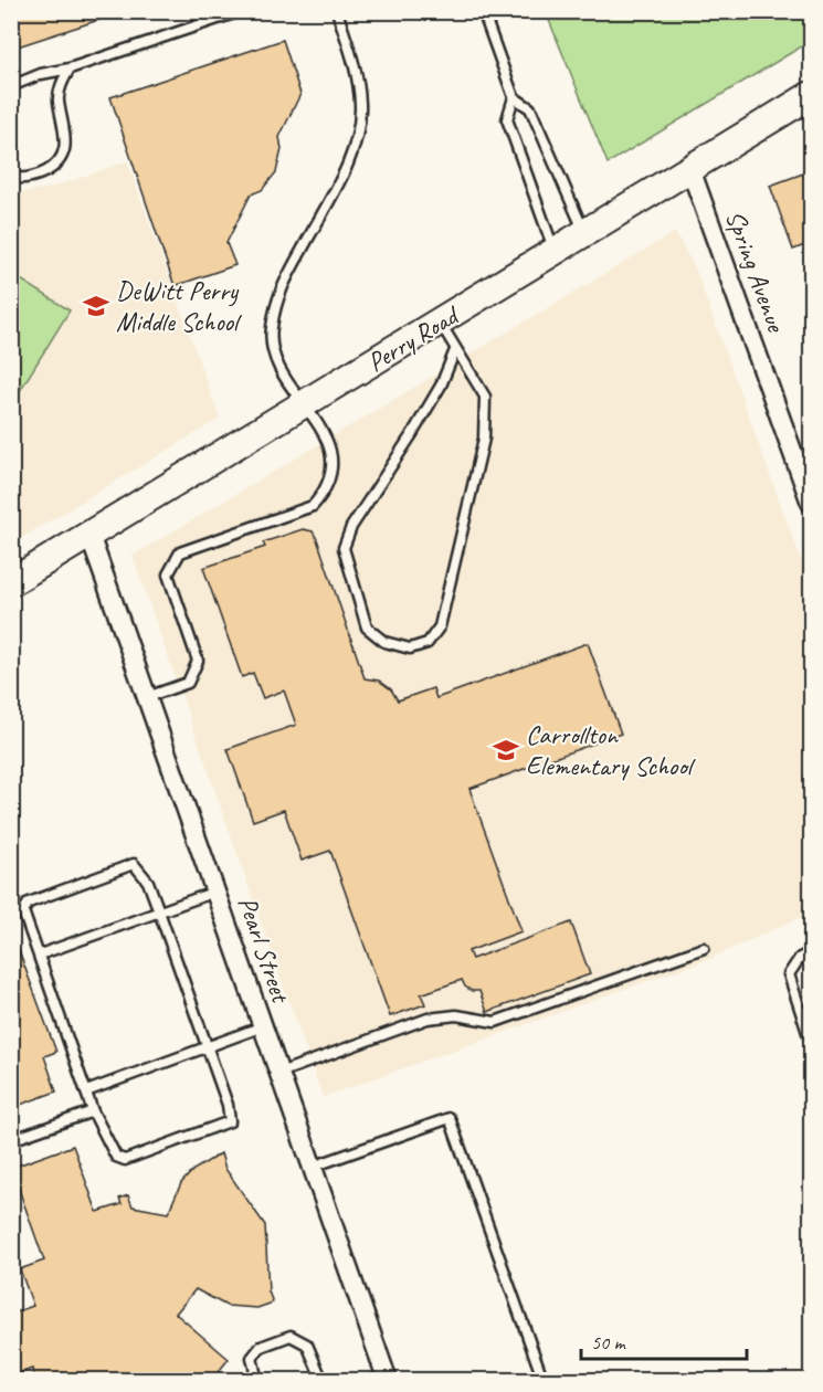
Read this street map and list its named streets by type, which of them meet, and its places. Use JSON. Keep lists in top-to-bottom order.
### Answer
{
  "streets": {
    "street": ["Spring Avenue", "Perry Road", "Pearl Street"]
  },
  "crossings": [
    ["Spring Avenue", "Perry Road"],
    ["Perry Road", "Pearl Street"]
  ],
  "places": {
    "school or university": ["DeWitt Perry Middle School", "Carrollton Elementary School"]
  },
  "scale_bar": "50 m"
}
